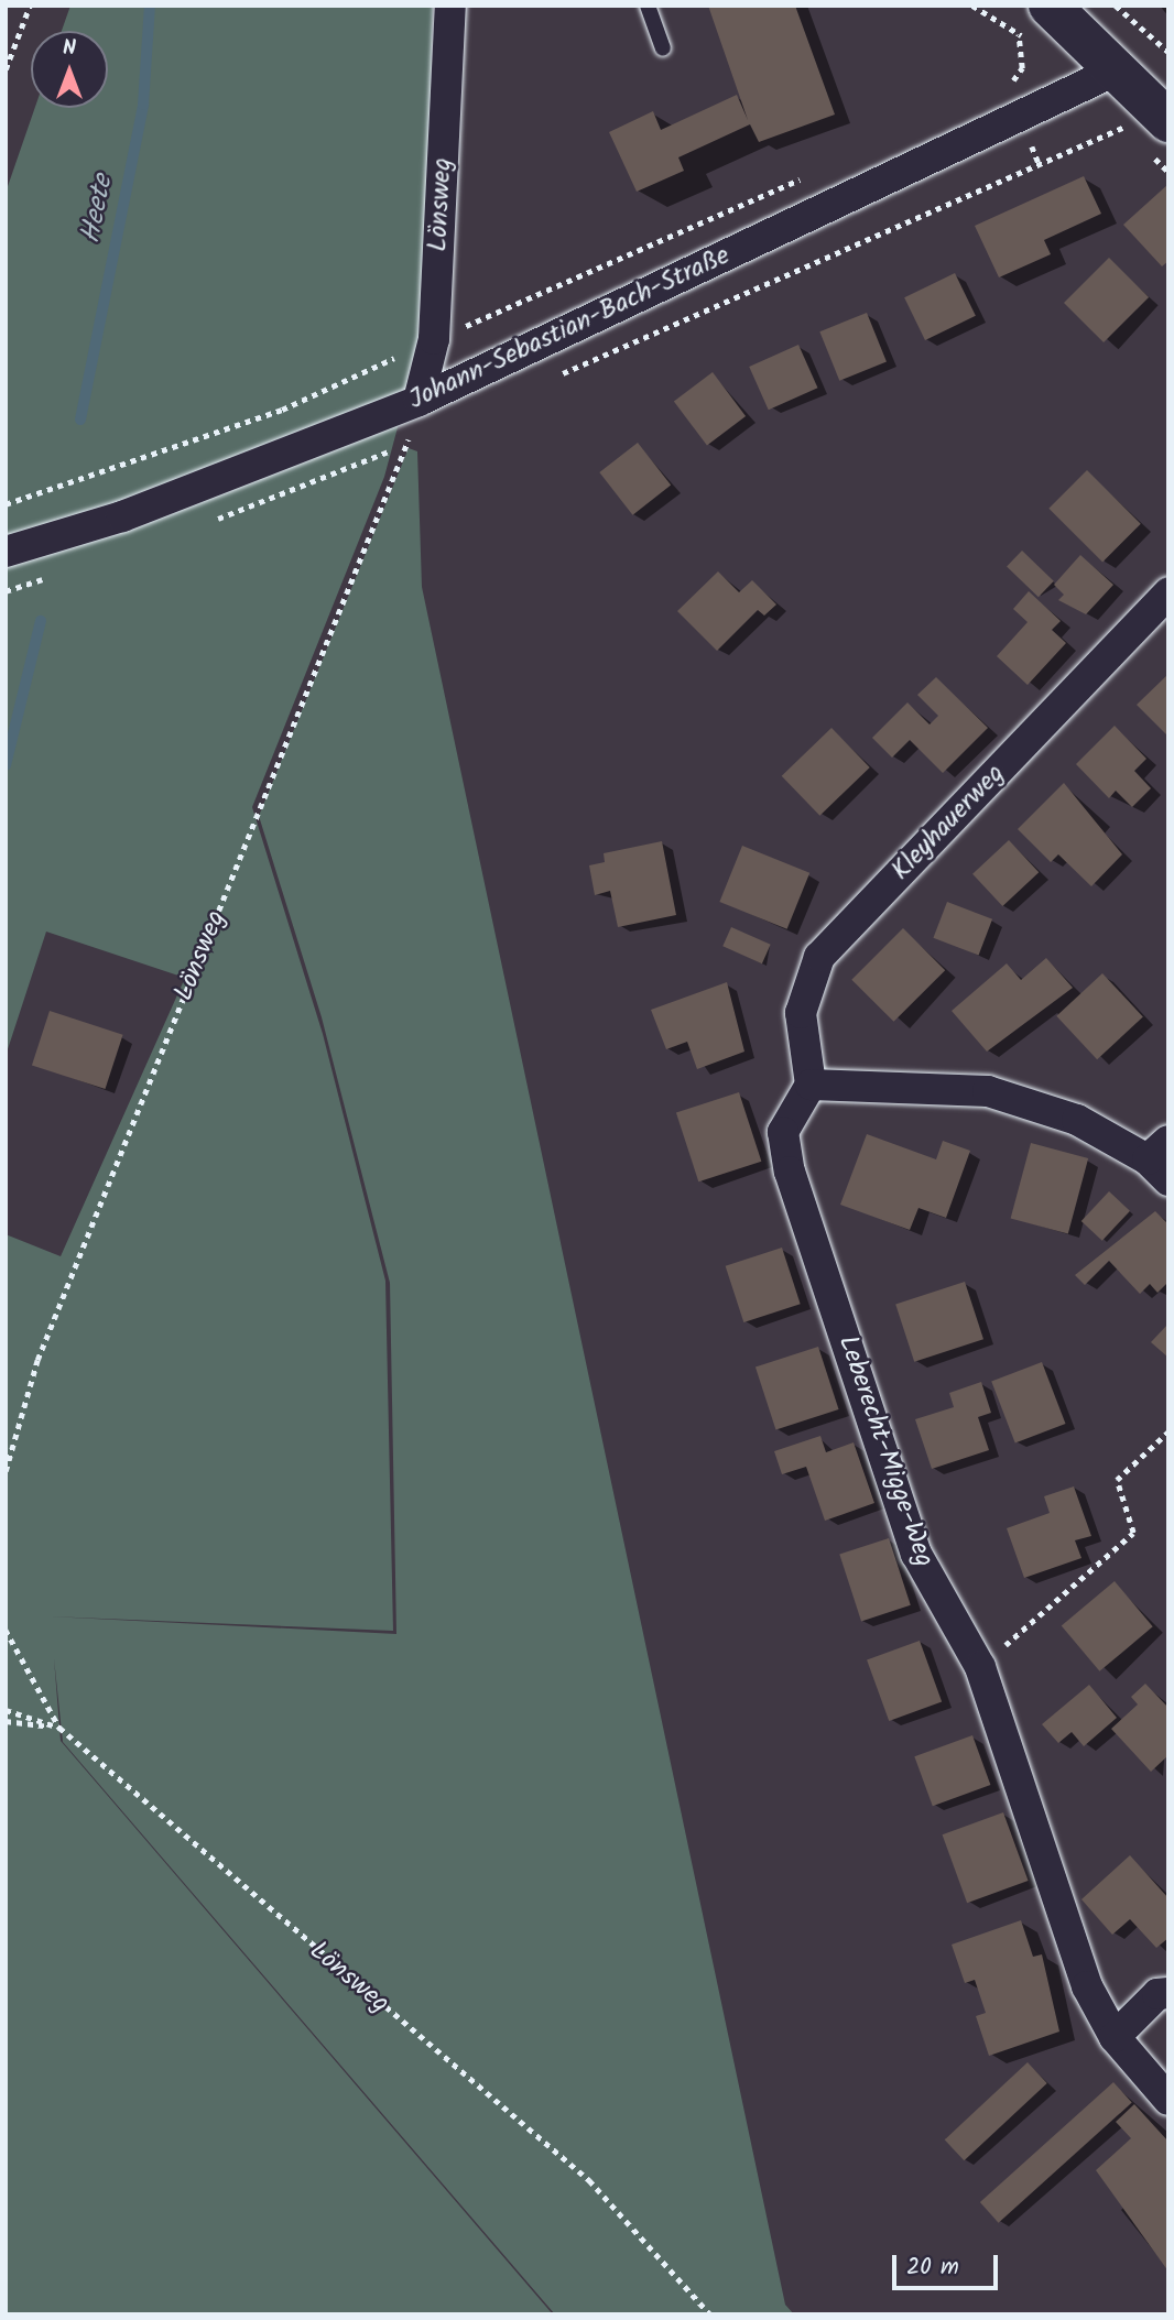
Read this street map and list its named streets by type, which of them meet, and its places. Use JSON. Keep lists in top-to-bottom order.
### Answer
{
  "streets": {
    "street": [
      "Lönsweg",
      "Johann-Sebastian-Bach-Straße",
      "Kleyhauerweg",
      "Leberecht-Migge-Weg"
    ]
  },
  "crossings": [
    ["Lönsweg", "Johann-Sebastian-Bach-Straße"],
    ["Kleyhauerweg", "Leberecht-Migge-Weg"]
  ],
  "water": ["Heete"],
  "scale_bar": "20 m",
  "north": "top"
}
